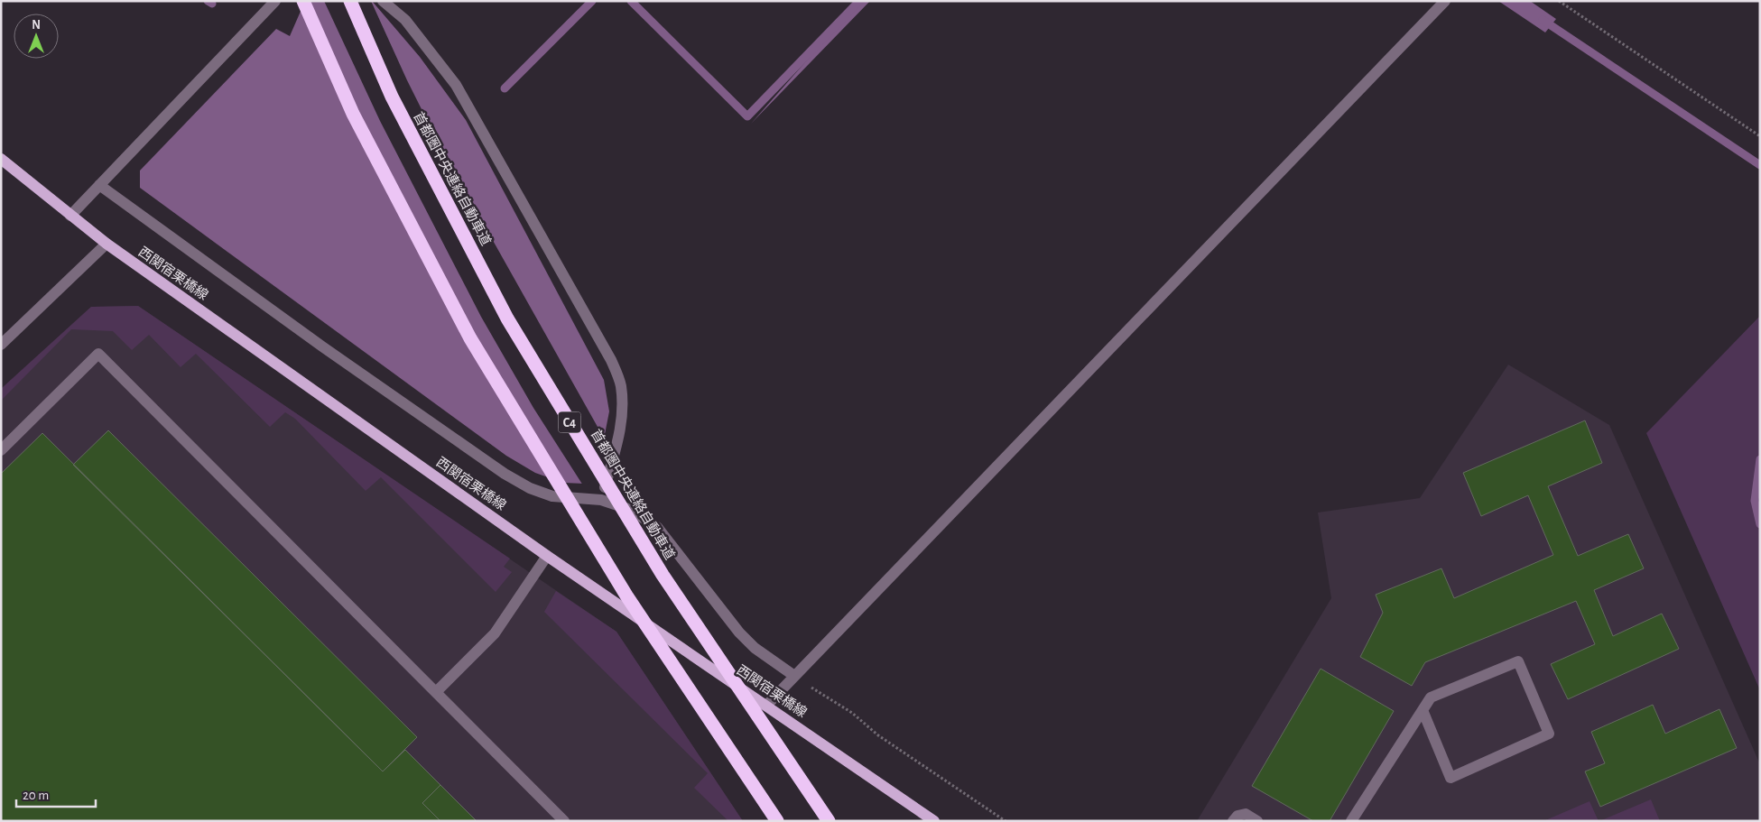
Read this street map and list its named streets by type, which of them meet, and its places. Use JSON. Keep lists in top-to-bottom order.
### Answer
{
  "streets": {
    "highway": ["首都圏中央連絡自動車道", "C4"],
    "main road": ["西関宿栗橋線"]
  },
  "scale_bar": "20 m",
  "north": "top"
}
